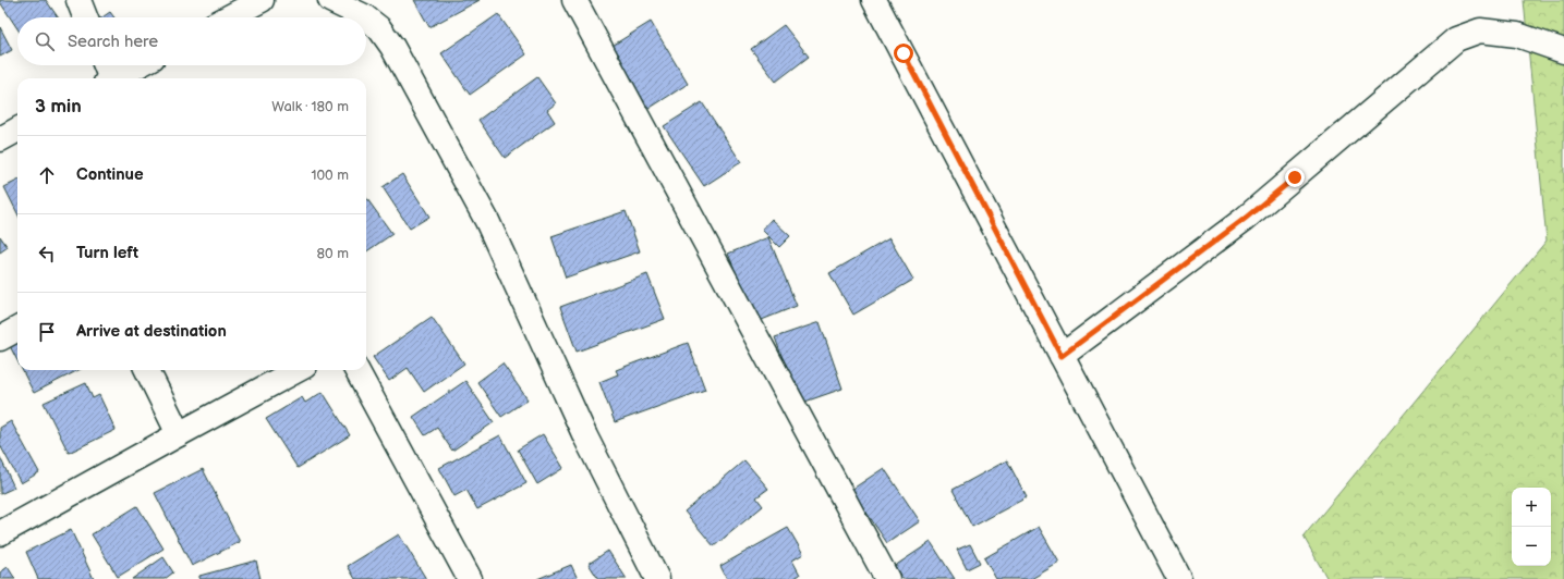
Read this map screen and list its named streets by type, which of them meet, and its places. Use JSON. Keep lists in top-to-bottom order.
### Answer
{
  "page": {
    "search": "Search here",
    "heading": ["3 min", "Walk · 180 m"],
    "list": [
      ["Continue", "100 m"],
      ["Turn left", "80 m"],
      "Arrive at destination"
    ],
    "map_buttons": ["+", "−"]
  }
}
